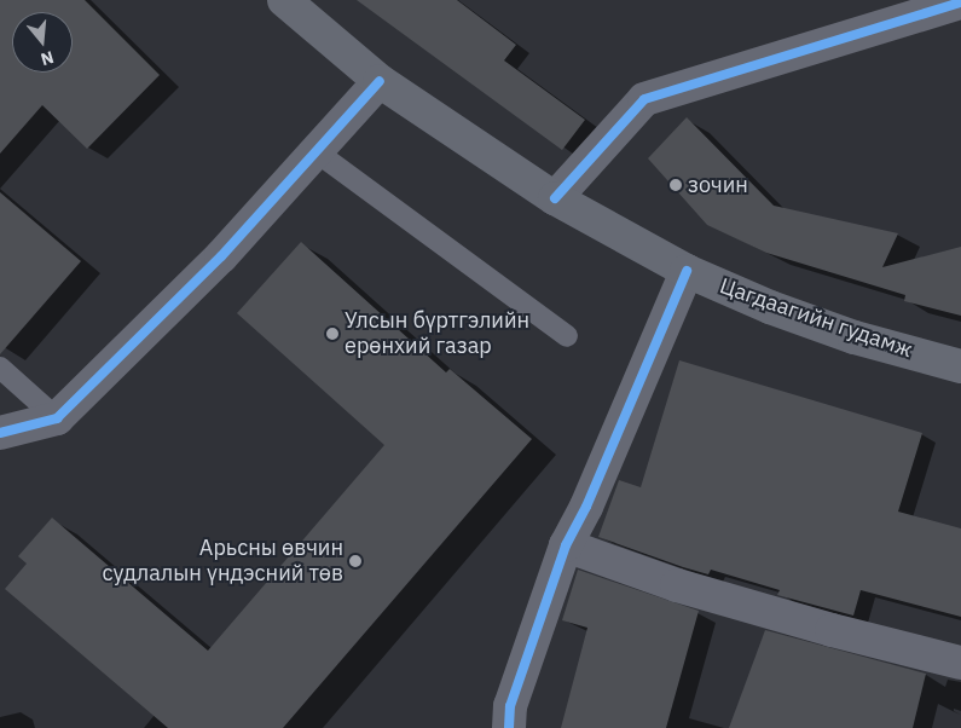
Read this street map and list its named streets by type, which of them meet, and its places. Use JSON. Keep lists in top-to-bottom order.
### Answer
{
  "streets": {
    "main road": ["Цагдаагийн гудамж"]
  },
  "places": ["зочин", "Улсын бүртгэлийн ерөнхий газар", "Арьсны өвчин судлалын үндэсний төв"],
  "north": "bottom"
}
